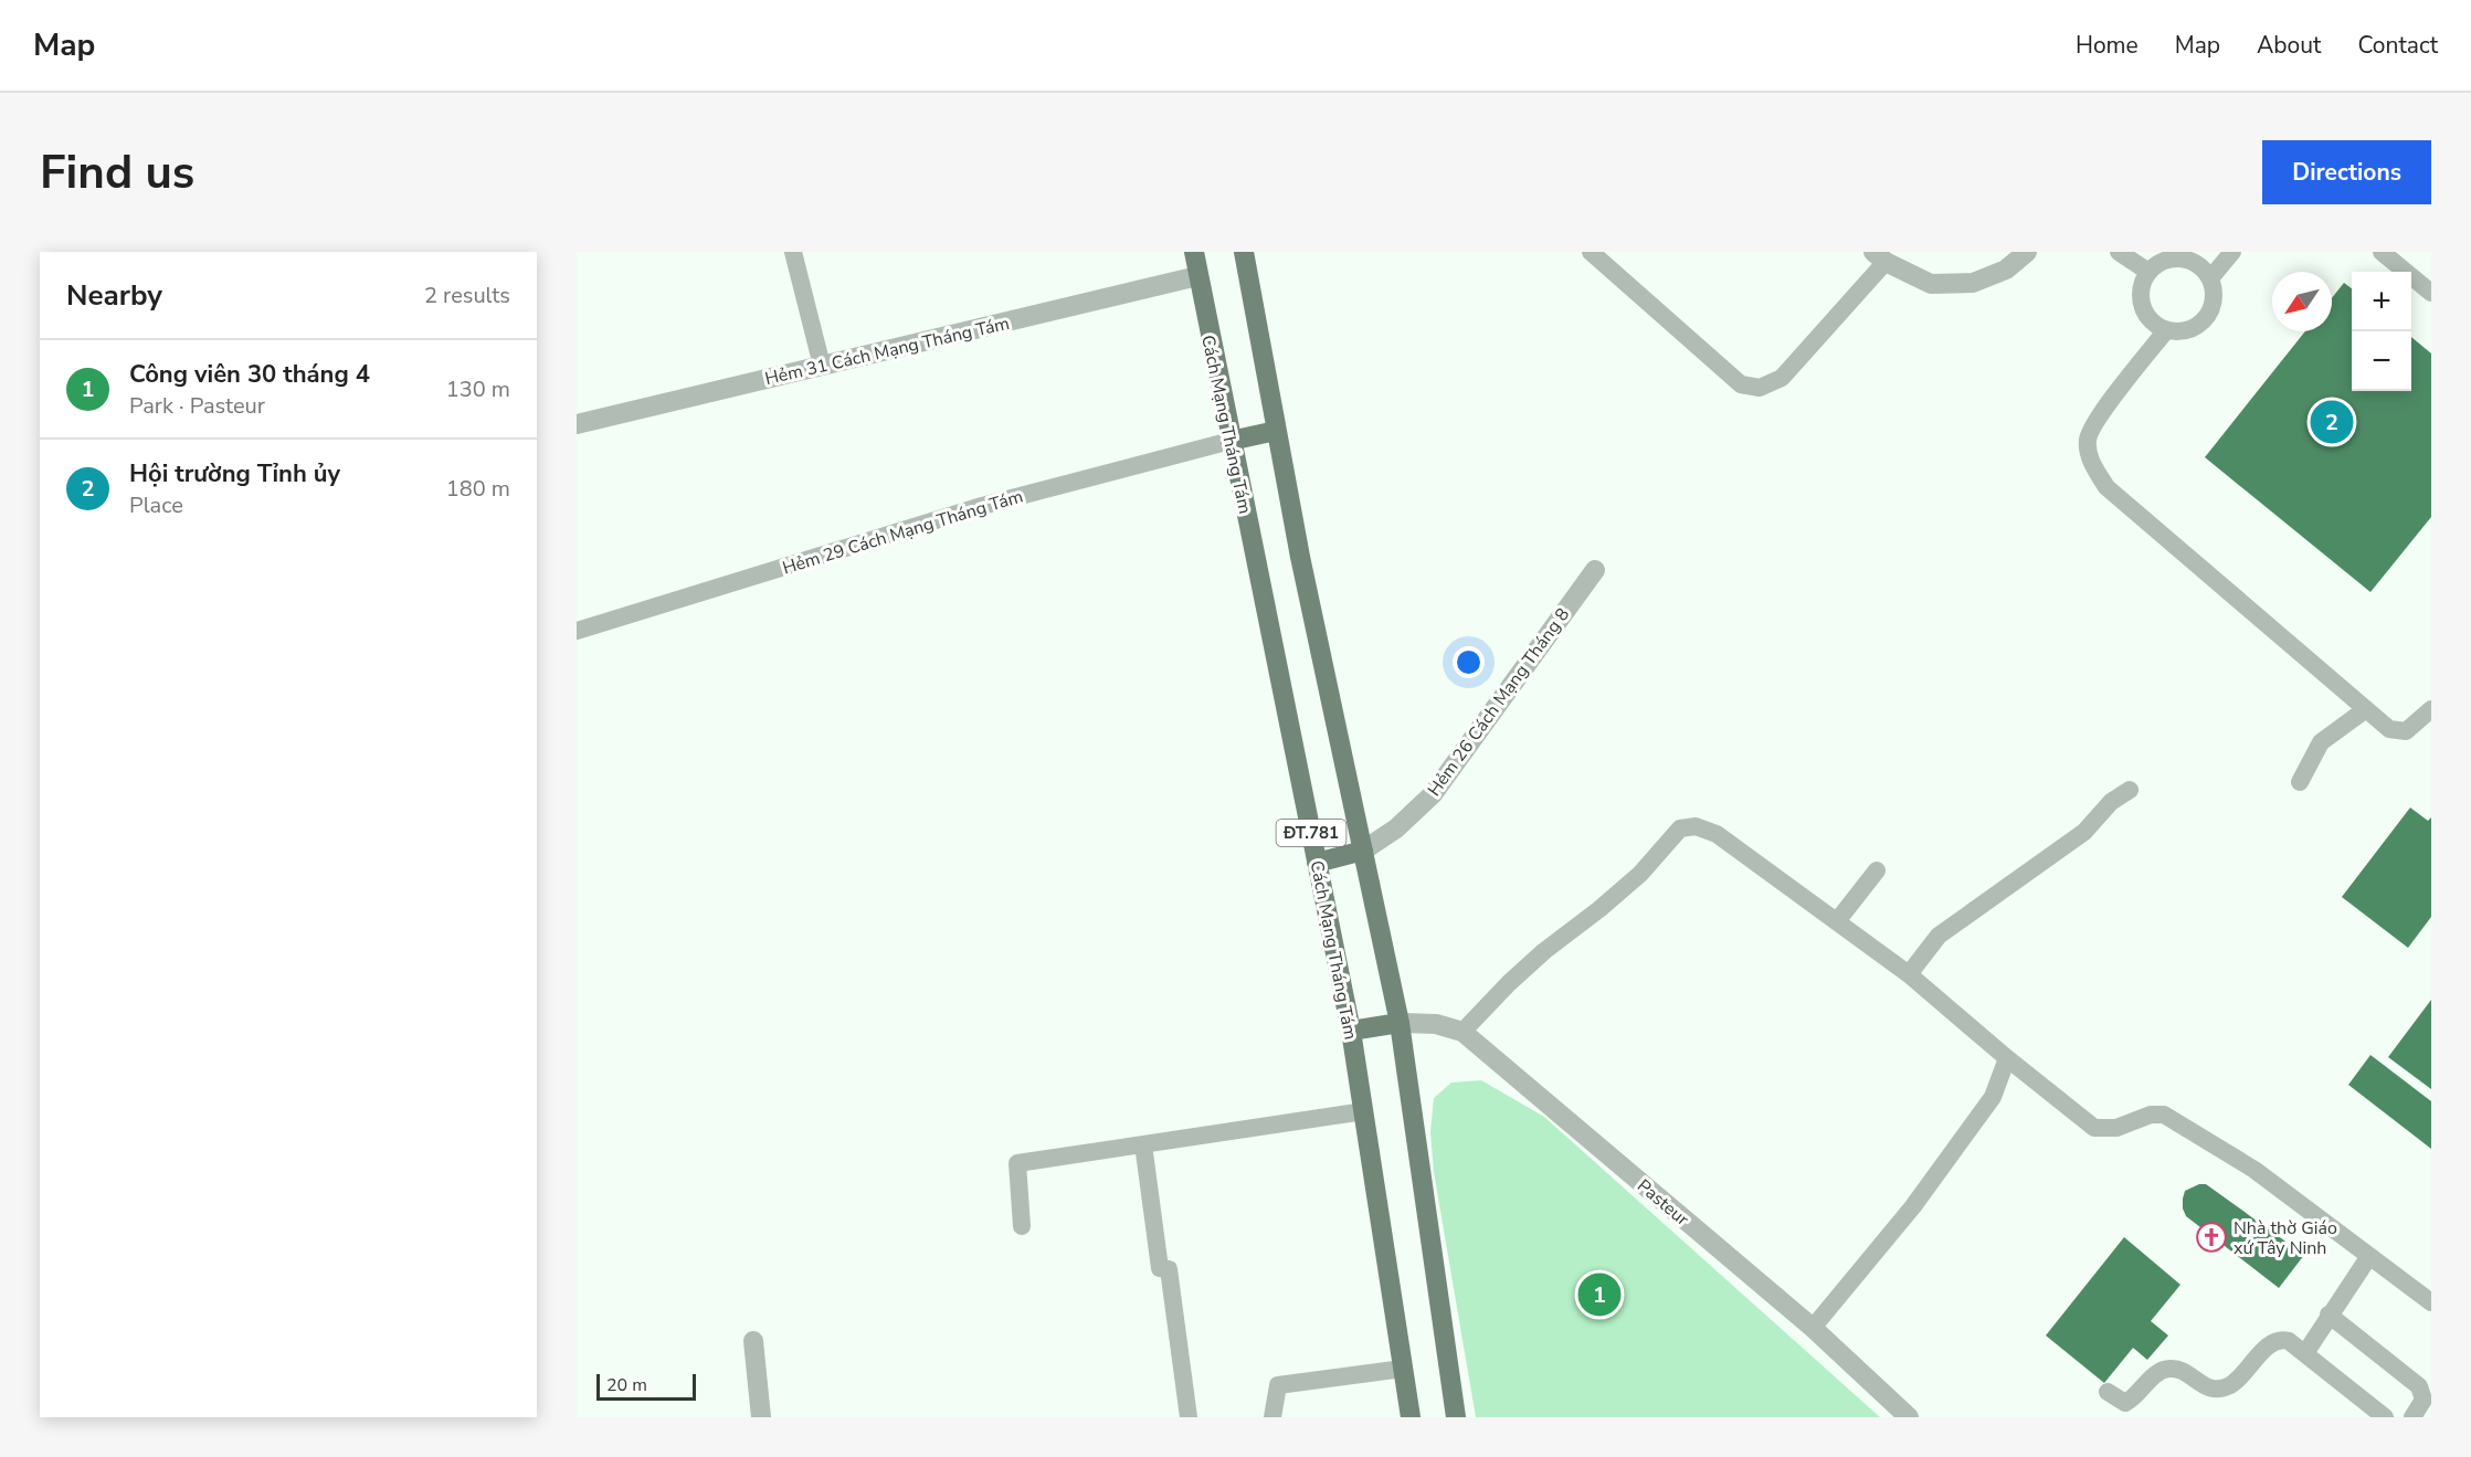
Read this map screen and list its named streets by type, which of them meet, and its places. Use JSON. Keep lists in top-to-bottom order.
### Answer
{
  "streets": {
    "main road": ["Cách Mạng Tháng Tám", "ĐT.781"],
    "street": ["Hẻm 31 Cách Mạng Tháng Tám", "Hẻm 26 Cách Mạng Tháng 8", "Pasteur"],
    "lane": ["Hẻm 29 Cách Mạng Tháng Tám"]
  },
  "crossings": [
    ["Hẻm 31 Cách Mạng Tháng Tám", "Cách Mạng Tháng Tám"],
    ["Cách Mạng Tháng Tám", "Hẻm 29 Cách Mạng Tháng Tám"],
    ["Hẻm 26 Cách Mạng Tháng 8", "ĐT.781"],
    ["ĐT.781", "Pasteur"]
  ],
  "places": {
    "church": ["Nhà thờ Giáo xứ Tây Ninh"]
  },
  "scale_bar": "20 m",
  "north": "bottom left",
  "page": {
    "header": "Map",
    "nav": [
      "Home",
      "Map",
      "About",
      "Contact"
    ],
    "buttons": "Directions",
    "title": "Find us",
    "heading": ["Nearby", "2 results"],
    "map_buttons": ["+", "−"],
    "list": [
      {
        "mark": "1",
        "name": "Công viên 30 tháng 4",
        "note": "Park · Pasteur",
        "value": "130 m"
      },
      {
        "mark": "2",
        "name": "Hội trường Tỉnh ủy",
        "note": "Place",
        "value": "180 m"
      }
    ],
    "pins": ["2", "1"],
    "scale": "20 m"
  }
}
